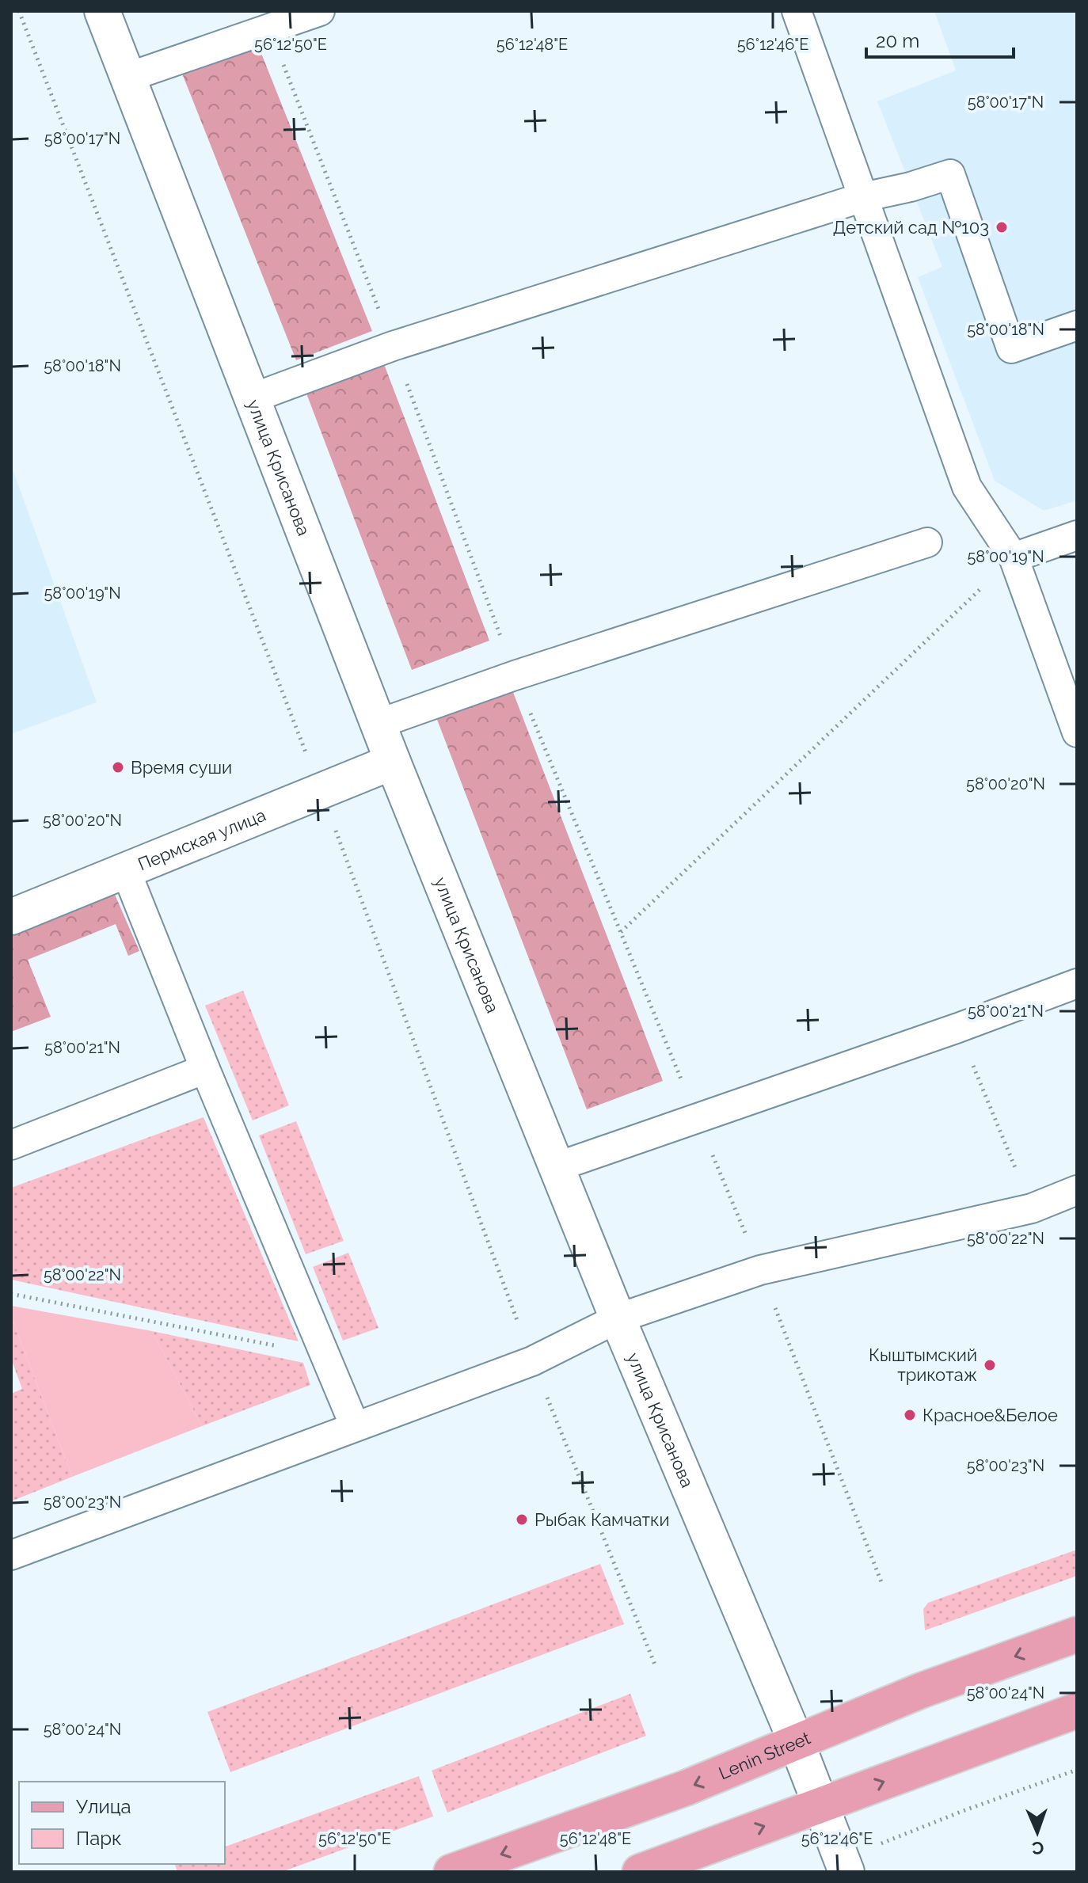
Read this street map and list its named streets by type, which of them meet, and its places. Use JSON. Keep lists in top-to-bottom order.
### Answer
{
  "streets": {
    "main road": ["улица Крисанова", "Пермская улица", "Lenin Street"]
  },
  "crossings": [
    ["улица Крисанова", "Пермская улица"],
    ["улица Крисанова", "Lenin Street"]
  ],
  "places": [
    "Детский сад №103",
    "Время суши",
    "Кыштымский трикотаж",
    "Красное&Белое",
    "Рыбак Камчатки"
  ],
  "legend": ["Улица", "Парк"],
  "scale_bar": "20 m",
  "north": "bottom",
  "coordinates": [
    "56°12'50\"E",
    "56°12'48\"E",
    "56°12'46\"E",
    "58°00'17\"N",
    "58°00'18\"N",
    "58°00'19\"N",
    "58°00'20\"N",
    "58°00'21\"N",
    "58°00'22\"N",
    "58°00'23\"N",
    "58°00'24\"N"
  ]
}
